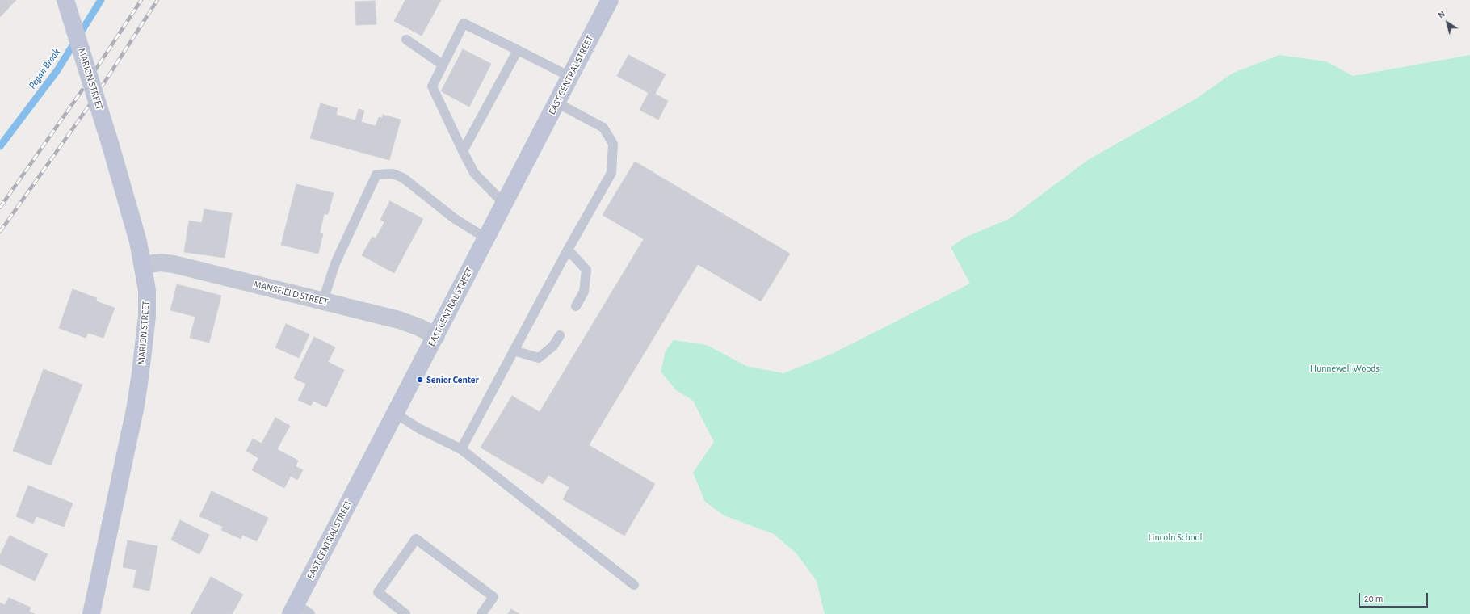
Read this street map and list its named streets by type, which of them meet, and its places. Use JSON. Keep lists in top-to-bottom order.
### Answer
{
  "streets": {
    "main road": ["EAST CENTRAL STREET", "MARION STREET"],
    "street": ["MANSFIELD STREET"]
  },
  "crossings": [
    ["EAST CENTRAL STREET", "MANSFIELD STREET"],
    ["MARION STREET", "MANSFIELD STREET"]
  ],
  "water": ["Pegan Brook"],
  "parks": ["Hunnewell Woods", "Lincoln School"],
  "places": ["Senior Center"],
  "scale_bar": "20 m",
  "north": "top left"
}
